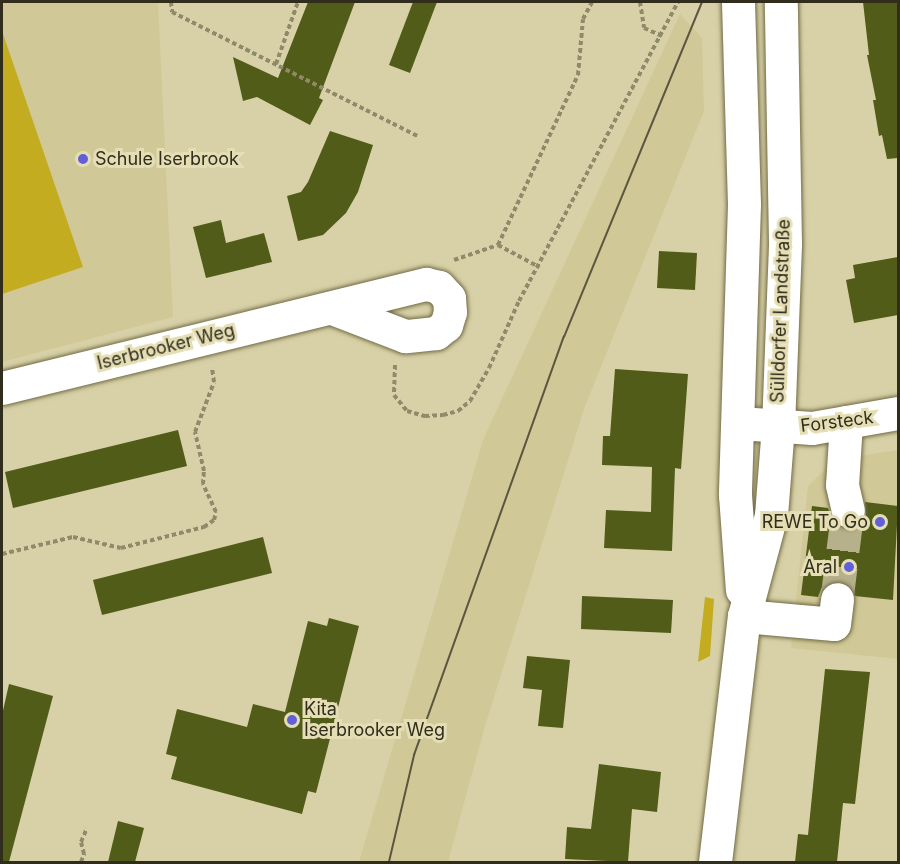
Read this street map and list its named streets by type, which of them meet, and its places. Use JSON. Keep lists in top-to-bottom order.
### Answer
{
  "streets": {
    "main road": ["Sülldorfer Landstraße", "Iserbrooker Weg", "Forsteck"]
  },
  "crossings": [
    ["Sülldorfer Landstraße", "Forsteck"]
  ],
  "places": [
    "Schule Iserbrook",
    "REWE To Go",
    "Aral",
    "Kita Iserbrooker Weg"
  ]
}
